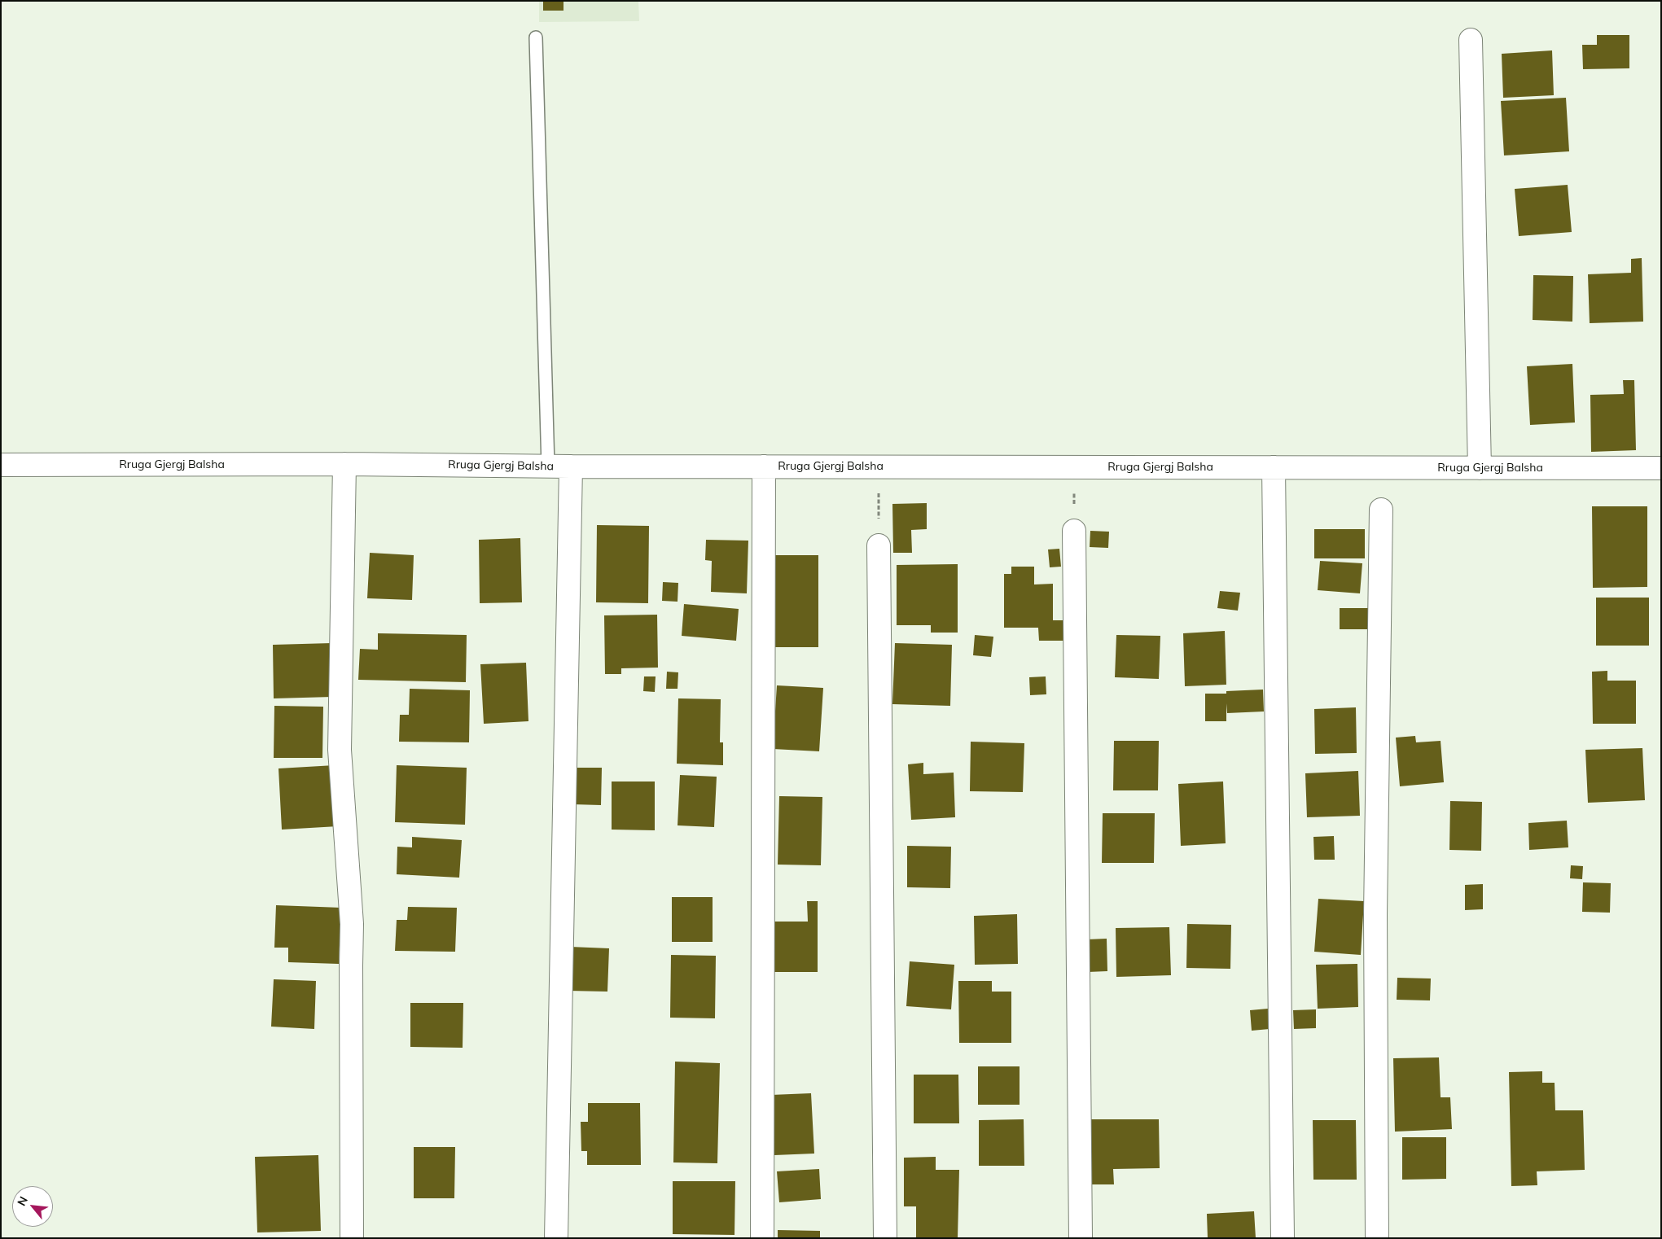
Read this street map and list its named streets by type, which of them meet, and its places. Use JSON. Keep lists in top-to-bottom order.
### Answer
{
  "streets": {
    "street": ["Rruga Gjergj Balsha"]
  },
  "north": "top left"
}
